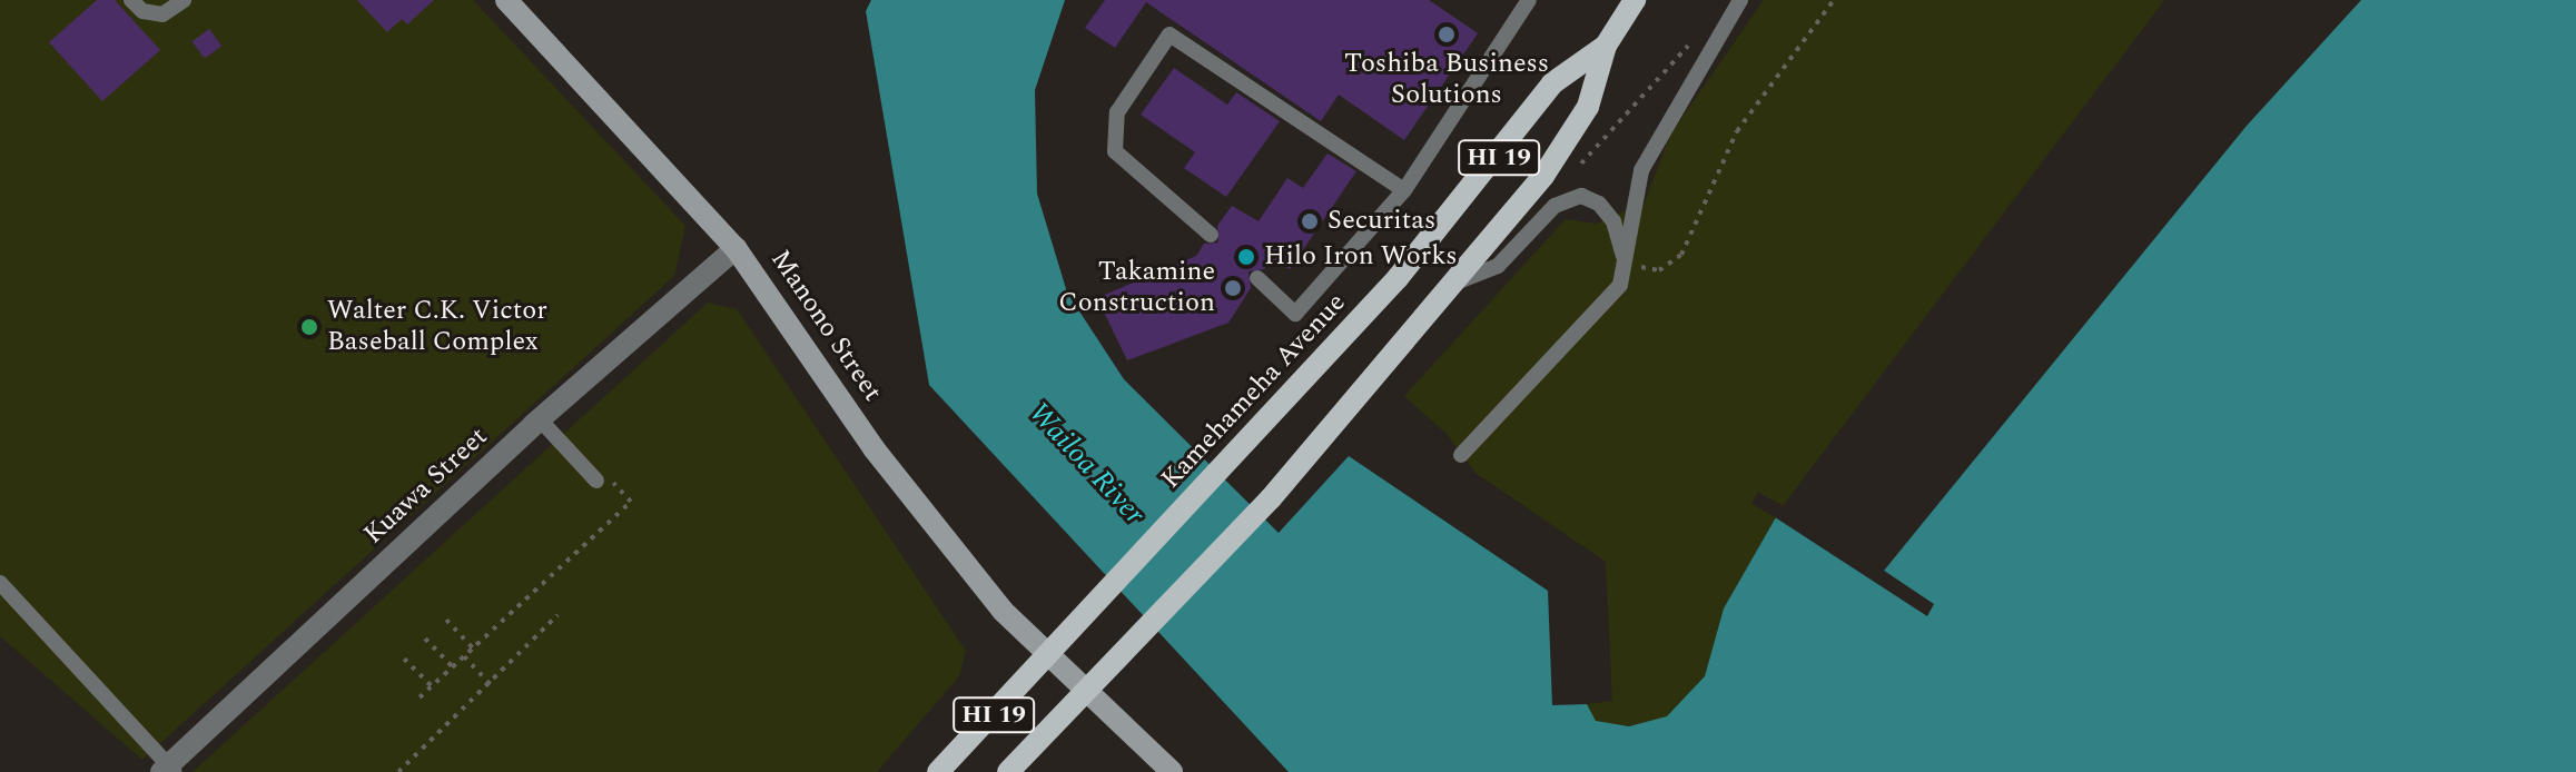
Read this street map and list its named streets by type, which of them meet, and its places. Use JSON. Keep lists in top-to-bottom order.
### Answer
{
  "streets": {
    "main road": ["HI 19", "Kamehameha Avenue"],
    "street": ["Manono Street", "Kuawa Street"]
  },
  "crossings": [
    ["Manono Street", "Kamehameha Avenue"],
    ["Manono Street", "Kuawa Street"]
  ],
  "water": ["Wailoa River"],
  "places": [
    "Toshiba Business Solutions",
    "Securitas",
    "Hilo Iron Works",
    "Takamine Construction",
    "Walter C.K. Victor Baseball Complex"
  ]
}
